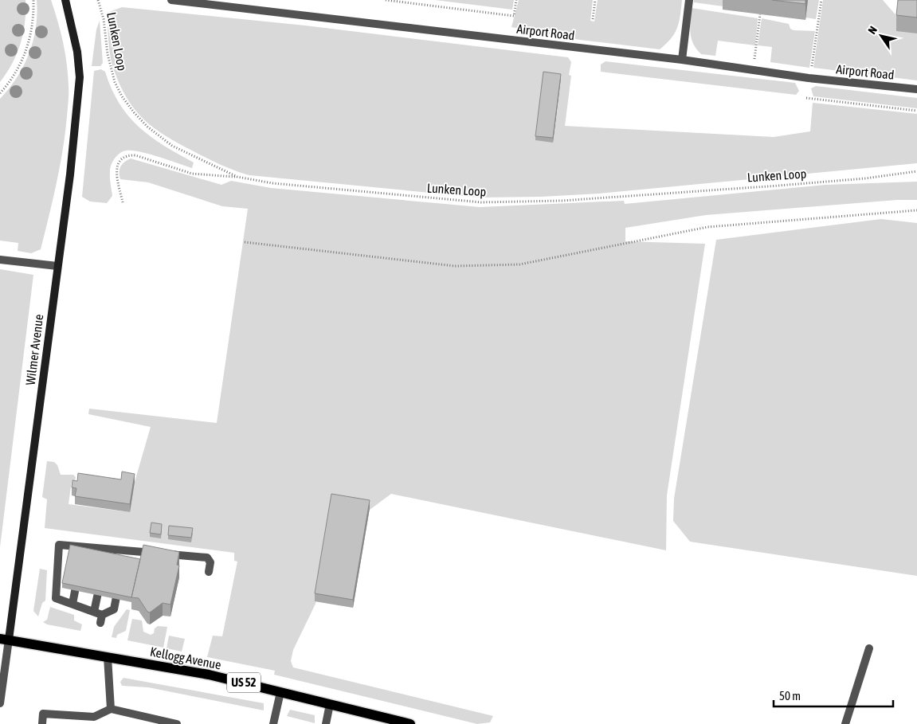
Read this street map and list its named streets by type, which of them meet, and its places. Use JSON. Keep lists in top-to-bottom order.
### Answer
{
  "streets": {
    "main road": ["Kellogg Avenue", "US 52"],
    "street": ["Airport Road", "Wilmer Avenue"],
    "path": ["Lunken Loop"]
  },
  "crossings": [
    ["Wilmer Avenue", "Kellogg Avenue"]
  ],
  "scale_bar": "50 m",
  "north": "top left"
}
